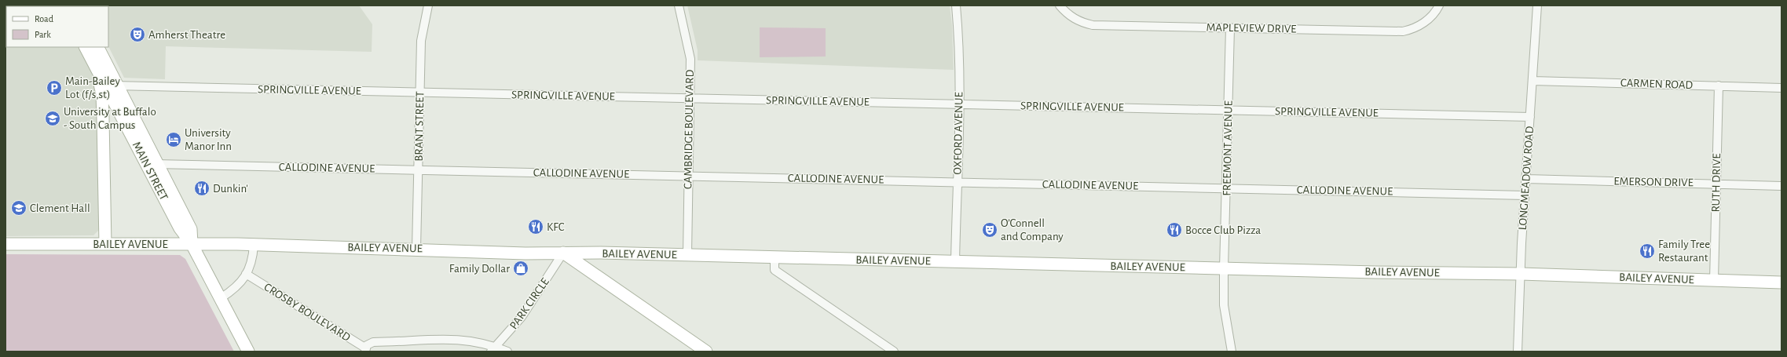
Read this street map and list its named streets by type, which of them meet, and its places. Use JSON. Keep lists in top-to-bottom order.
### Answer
{
  "streets": {
    "main road": ["MAIN STREET", "BAILEY AVENUE"],
    "street": [
      "MAPLEVIEW DRIVE",
      "CARMEN ROAD",
      "SPRINGVILLE AVENUE",
      "BRANT STREET",
      "CAMBRIDGE BOULEVARD",
      "OXFORD AVENUE",
      "FREEMONT AVENUE",
      "CALLODINE AVENUE",
      "LONGMEADOW ROAD",
      "EMERSON DRIVE",
      "RUTH DRIVE",
      "PARK CIRCLE",
      "CROSBY BOULEVARD"
    ]
  },
  "crossings": [
    ["MAPLEVIEW DRIVE", "FREEMONT AVENUE"],
    ["CARMEN ROAD", "LONGMEADOW ROAD"],
    ["CARMEN ROAD", "RUTH DRIVE"],
    ["SPRINGVILLE AVENUE", "BRANT STREET"],
    ["SPRINGVILLE AVENUE", "CAMBRIDGE BOULEVARD"],
    ["SPRINGVILLE AVENUE", "OXFORD AVENUE"],
    ["SPRINGVILLE AVENUE", "FREEMONT AVENUE"],
    ["SPRINGVILLE AVENUE", "MAIN STREET"],
    ["SPRINGVILLE AVENUE", "LONGMEADOW ROAD"],
    ["BRANT STREET", "CALLODINE AVENUE"],
    ["BRANT STREET", "BAILEY AVENUE"],
    ["CAMBRIDGE BOULEVARD", "CALLODINE AVENUE"],
    ["CAMBRIDGE BOULEVARD", "BAILEY AVENUE"],
    ["OXFORD AVENUE", "CALLODINE AVENUE"],
    ["OXFORD AVENUE", "BAILEY AVENUE"],
    ["FREEMONT AVENUE", "CALLODINE AVENUE"],
    ["FREEMONT AVENUE", "BAILEY AVENUE"],
    ["CALLODINE AVENUE", "MAIN STREET"],
    ["CALLODINE AVENUE", "LONGMEADOW ROAD"],
    ["MAIN STREET", "BAILEY AVENUE"],
    ["LONGMEADOW ROAD", "EMERSON DRIVE"],
    ["LONGMEADOW ROAD", "BAILEY AVENUE"],
    ["EMERSON DRIVE", "RUTH DRIVE"],
    ["RUTH DRIVE", "BAILEY AVENUE"],
    ["BAILEY AVENUE", "PARK CIRCLE"]
  ],
  "places": {
    "theatre": ["Amherst Theatre", "O’Connell and Company"],
    "parking": ["Main-Bailey Lot (f/s,st)"],
    "school or university": ["University at Buffalo - South Campus", "Clement Hall"],
    "hotel": ["University Manor Inn"],
    "restaurant": [
      "Dunkin'",
      "KFC",
      "Bocce Club Pizza",
      "Family Tree Restaurant"
    ],
    "shop": ["Family Dollar"]
  },
  "legend": ["Road", "Park"]
}
